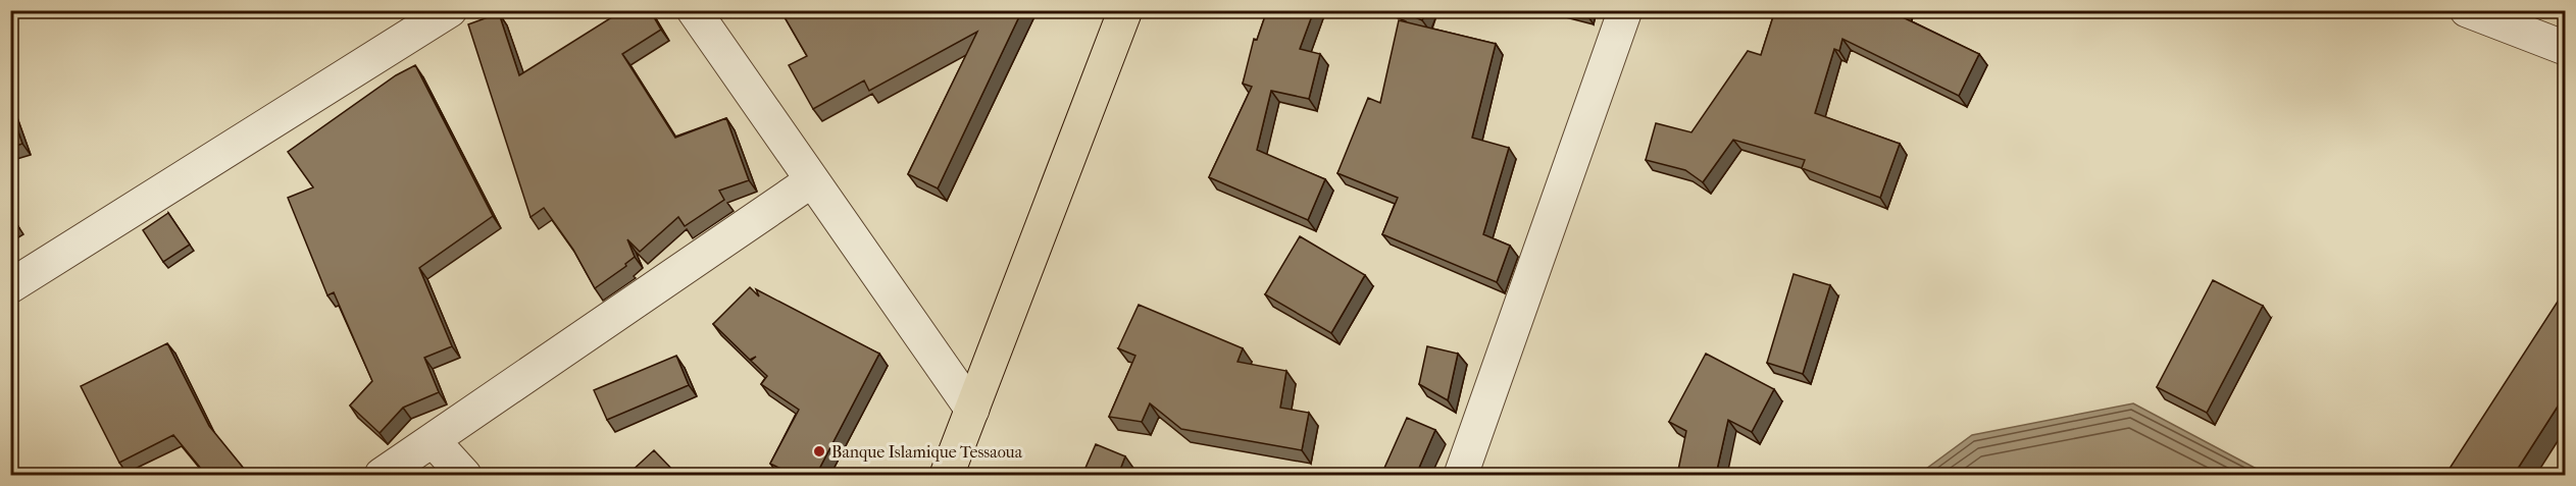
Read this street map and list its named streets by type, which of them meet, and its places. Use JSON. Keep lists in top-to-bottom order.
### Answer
{
  "places": ["Banque Islamique Tessaoua"]
}
